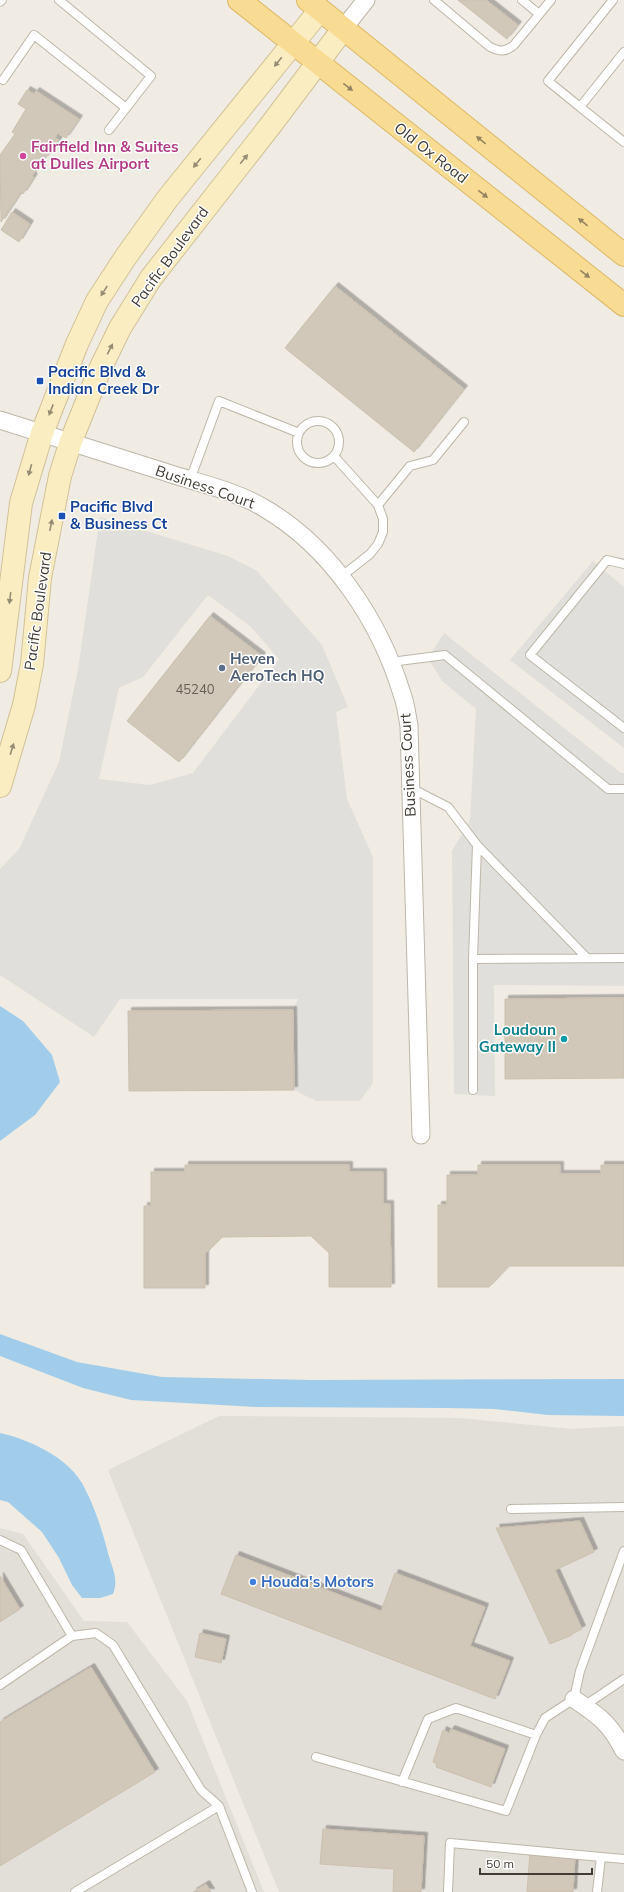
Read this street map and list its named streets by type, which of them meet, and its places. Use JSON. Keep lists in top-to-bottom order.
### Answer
{
  "streets": {
    "main road": ["Old Ox Road", "Pacific Boulevard"],
    "street": ["Business Court"]
  },
  "crossings": [
    ["Old Ox Road", "Pacific Boulevard"],
    ["Pacific Boulevard", "Business Court"]
  ],
  "places": {
    "other": [
      "Fairfield Inn & Suites at Dulles Airport",
      "Heven AeroTech HQ",
      "Loudoun Gateway II",
      "Houda's Motors"
    ],
    "transit": ["Pacific Blvd & Indian Creek Dr", "Pacific Blvd & Business Ct"]
  },
  "house_numbers": ["45240"],
  "scale_bar": "50 m"
}
